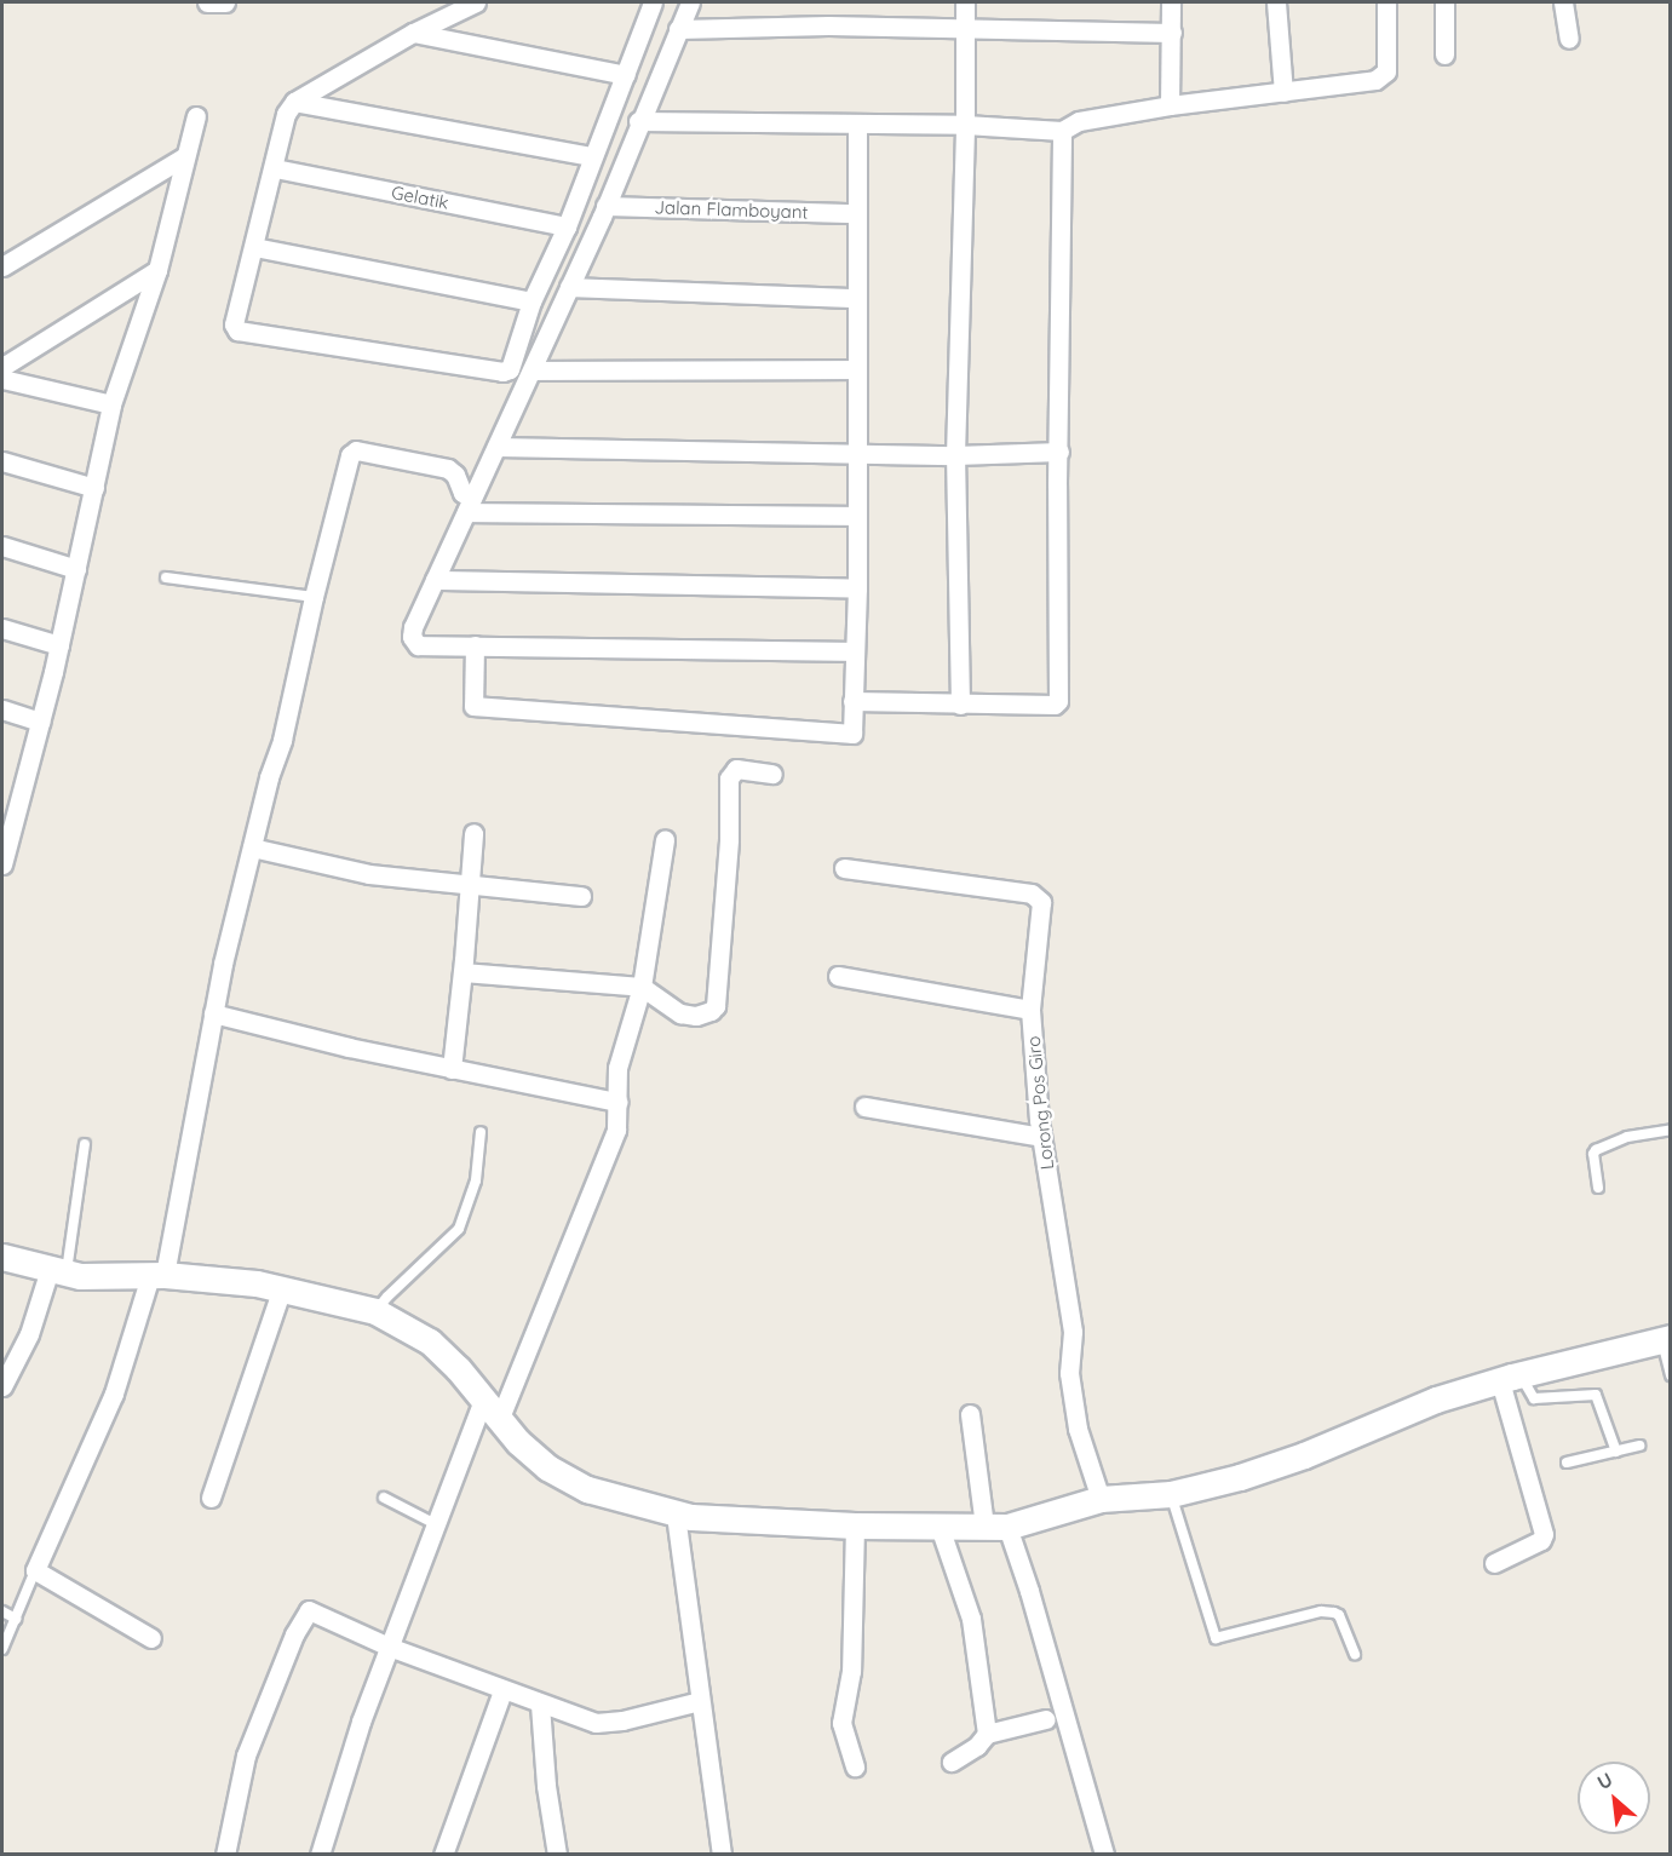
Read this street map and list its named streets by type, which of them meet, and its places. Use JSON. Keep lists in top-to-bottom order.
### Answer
{
  "streets": {
    "street": ["Gelatik", "Jalan Flamboyant", "Lorong Pos Giro"]
  },
  "north": "top left"
}
